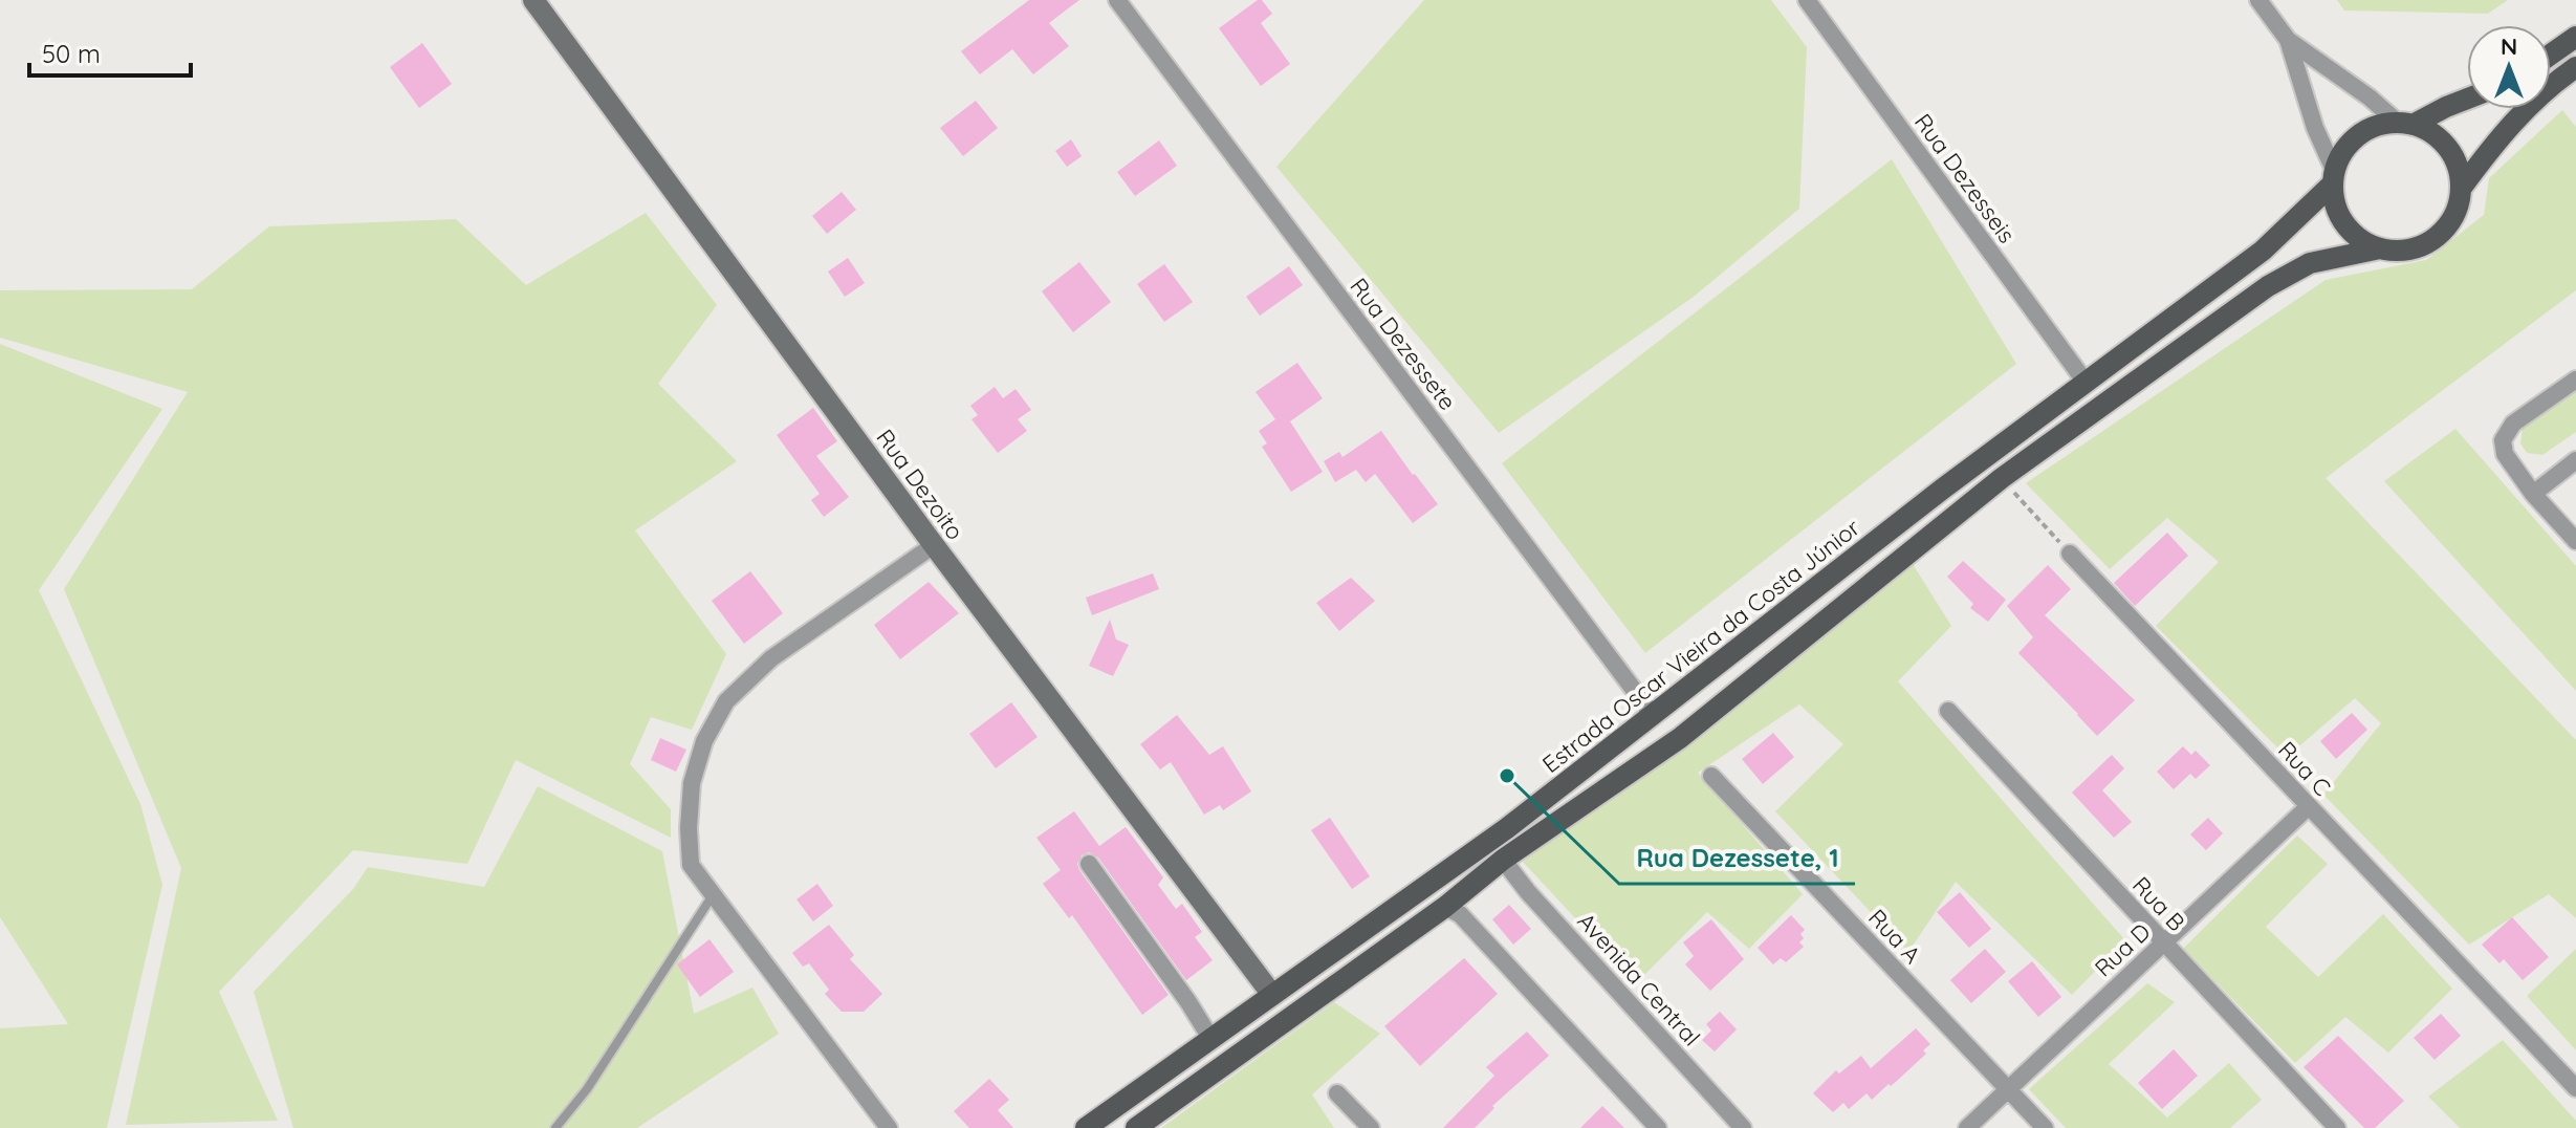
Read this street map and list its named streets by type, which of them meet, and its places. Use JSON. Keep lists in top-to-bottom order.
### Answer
{
  "streets": {
    "main road": ["Rua Dezoito", "Estrada Oscar Vieira da Costa Júnior"],
    "street": [
      "Rua Dezesseis",
      "Rua Dezessete",
      "Rua C",
      "Rua B",
      "Rua A",
      "Rua D",
      "Avenida Central"
    ]
  },
  "crossings": [
    ["Rua Dezesseis", "Estrada Oscar Vieira da Costa Júnior"],
    ["Rua Dezessete", "Estrada Oscar Vieira da Costa Júnior"],
    ["Rua Dezoito", "Estrada Oscar Vieira da Costa Júnior"],
    ["Rua C", "Rua D"],
    ["Rua B", "Rua D"],
    ["Rua A", "Rua D"]
  ],
  "places": ["Rua Dezessete, 1"],
  "scale_bar": "50 m",
  "north": "top"
}
